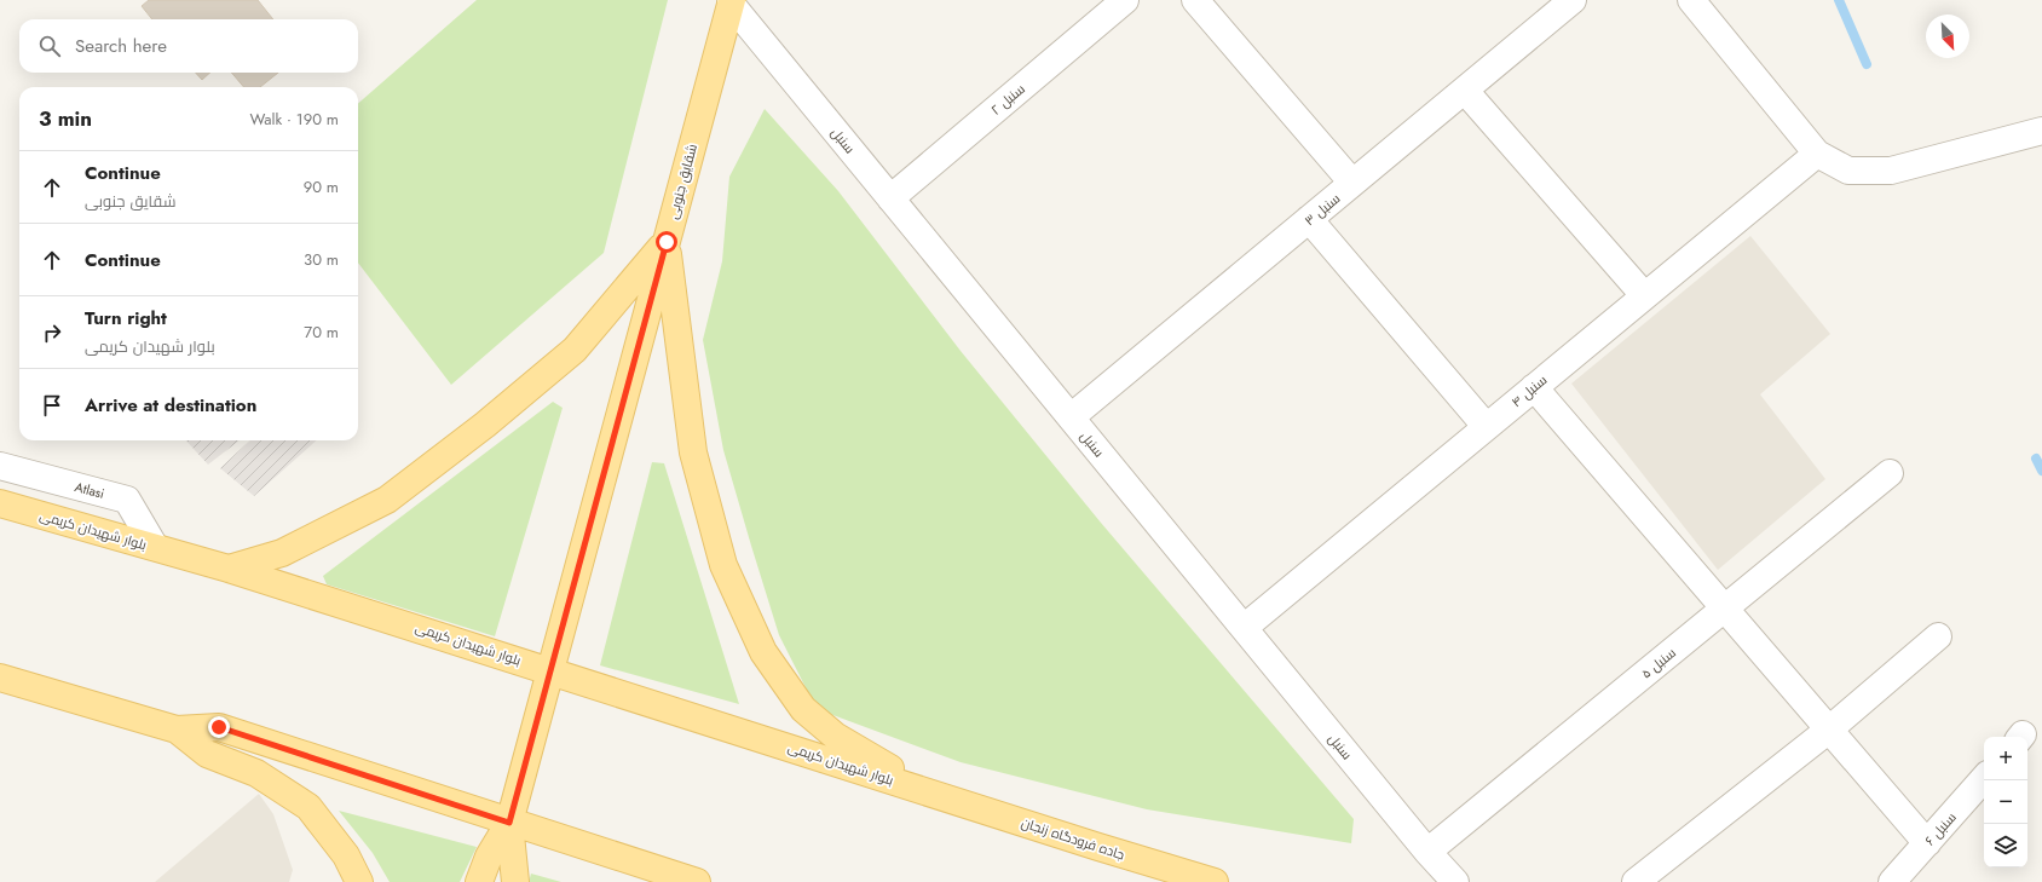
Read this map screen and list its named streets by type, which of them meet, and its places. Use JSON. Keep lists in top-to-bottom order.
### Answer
{
  "streets": {
    "main road": ["شقایق جنوبی", "بلوار شهیدان کریمی", "جاده فرودگاه زنجان"],
    "street": [
      "سنبل ۲",
      "سنبل",
      "سنبل ۳",
      "سنبل ۴",
      "Atlasi",
      "سنبل ۵",
      "سنبل ۶"
    ]
  },
  "crossings": [
    ["سنبل ۲", "سنبل"],
    ["سنبل", "شقایق جنوبی"],
    ["سنبل", "سنبل ۳"],
    ["سنبل", "سنبل ۴"],
    ["سنبل", "سنبل ۵"],
    ["شقایق جنوبی", "بلوار شهیدان کریمی"],
    ["Atlasi", "بلوار شهیدان کریمی"],
    ["بلوار شهیدان کریمی", "جاده فرودگاه زنجان"]
  ],
  "north": "bottom right",
  "page": {
    "search": "Search here",
    "heading": ["3 min", "Walk · 190 m"],
    "list": [
      ["Continue", "شقایق جنوبی", "90 m"],
      ["Continue", "30 m"],
      ["Turn right", "بلوار شهیدان کریمی", "70 m"],
      "Arrive at destination"
    ],
    "map_buttons": ["+", "−"]
  }
}
